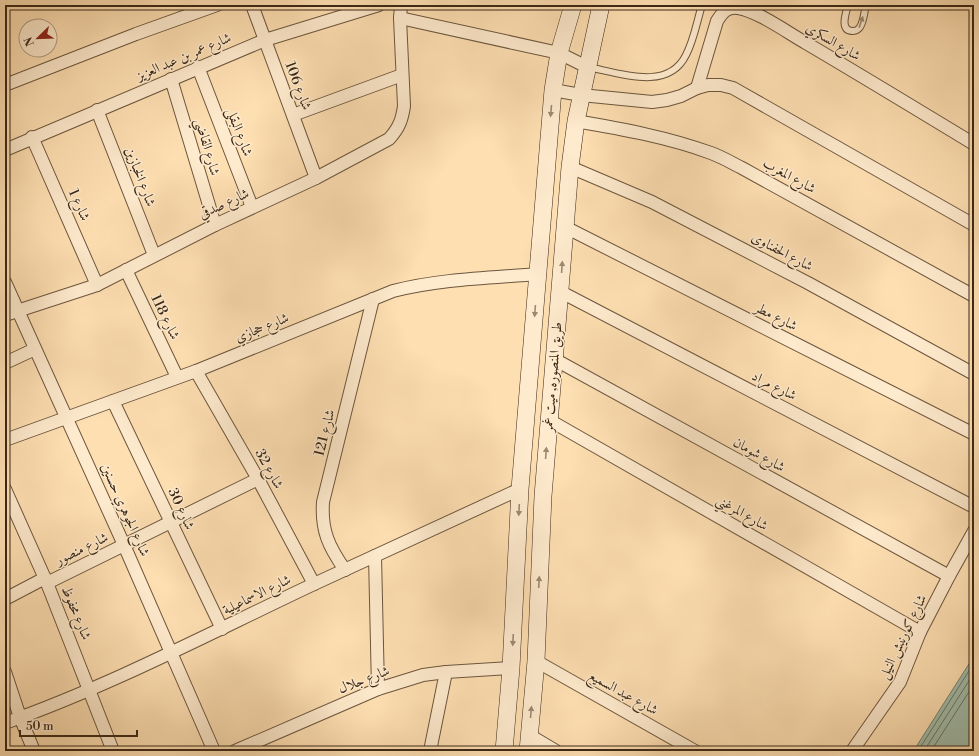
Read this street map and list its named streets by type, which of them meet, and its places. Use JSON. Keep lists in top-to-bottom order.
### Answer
{
  "streets": {
    "main road": ["طريق المنصوره, ميت غمر"],
    "street": [
      "شارع السكري",
      "شارع عمر بن عبد العزيز",
      "شارع 106",
      "شارع البقلى",
      "شارع القاضي",
      "شارع المغرب",
      "شارع الخبازين",
      "شارع صدقي",
      "شارع 1",
      "شارع الحفناوى",
      "شارع 118",
      "شارع مطر",
      "شارع حجازي",
      "شارع مراد",
      "شارع 121",
      "شارع شومان",
      "شارع 32",
      "شارع 30",
      "شارع الجوهري حسنين",
      "شارع المرغني",
      "شارع منصور",
      "شارع الاسماعيلية",
      "شارع محفوظ",
      "شارع كورنيش النيل",
      "شارع جلال",
      "شارع عبد السميع"
    ]
  },
  "crossings": [
    ["شارع عمر بن عبد العزيز", "شارع 106"],
    ["شارع عمر بن عبد العزيز", "شارع البقلى"],
    ["شارع عمر بن عبد العزيز", "شارع القاضي"],
    ["شارع عمر بن عبد العزيز", "شارع الخبازين"],
    ["شارع عمر بن عبد العزيز", "شارع 1"],
    ["شارع 106", "شارع صدقي"],
    ["شارع البقلى", "شارع صدقي"],
    ["شارع القاضي", "شارع صدقي"],
    ["شارع المغرب", "طريق المنصوره, ميت غمر"],
    ["شارع الخبازين", "شارع صدقي"],
    ["شارع صدقي", "شارع 1"],
    ["شارع صدقي", "شارع 118"],
    ["شارع صدقي", "شارع الجوهري حسنين"],
    ["شارع الحفناوى", "طريق المنصوره, ميت غمر"],
    ["شارع 118", "شارع حجازي"],
    ["شارع مطر", "طريق المنصوره, ميت غمر"],
    ["شارع حجازي", "طريق المنصوره, ميت غمر"],
    ["شارع حجازي", "شارع 121"],
    ["شارع حجازي", "شارع 32"],
    ["شارع حجازي", "شارع 30"],
    ["شارع حجازي", "شارع الجوهري حسنين"],
    ["طريق المنصوره, ميت غمر", "شارع مراد"],
    ["طريق المنصوره, ميت غمر", "شارع شومان"],
    ["طريق المنصوره, ميت غمر", "شارع المرغني"],
    ["طريق المنصوره, ميت غمر", "شارع الاسماعيلية"],
    ["طريق المنصوره, ميت غمر", "شارع جلال"],
    ["طريق المنصوره, ميت غمر", "شارع عبد السميع"],
    ["شارع 121", "شارع الاسماعيلية"],
    ["شارع شومان", "شارع كورنيش النيل"],
    ["شارع 32", "شارع منصور"],
    ["شارع 32", "شارع الاسماعيلية"],
    ["شارع 30", "شارع منصور"],
    ["شارع 30", "شارع الاسماعيلية"],
    ["شارع الجوهري حسنين", "شارع منصور"],
    ["شارع الجوهري حسنين", "شارع الاسماعيلية"],
    ["شارع المرغني", "شارع كورنيش النيل"],
    ["شارع منصور", "شارع محفوظ"],
    ["شارع الاسماعيلية", "شارع محفوظ"]
  ],
  "scale_bar": "50 m",
  "north": "bottom left"
}
